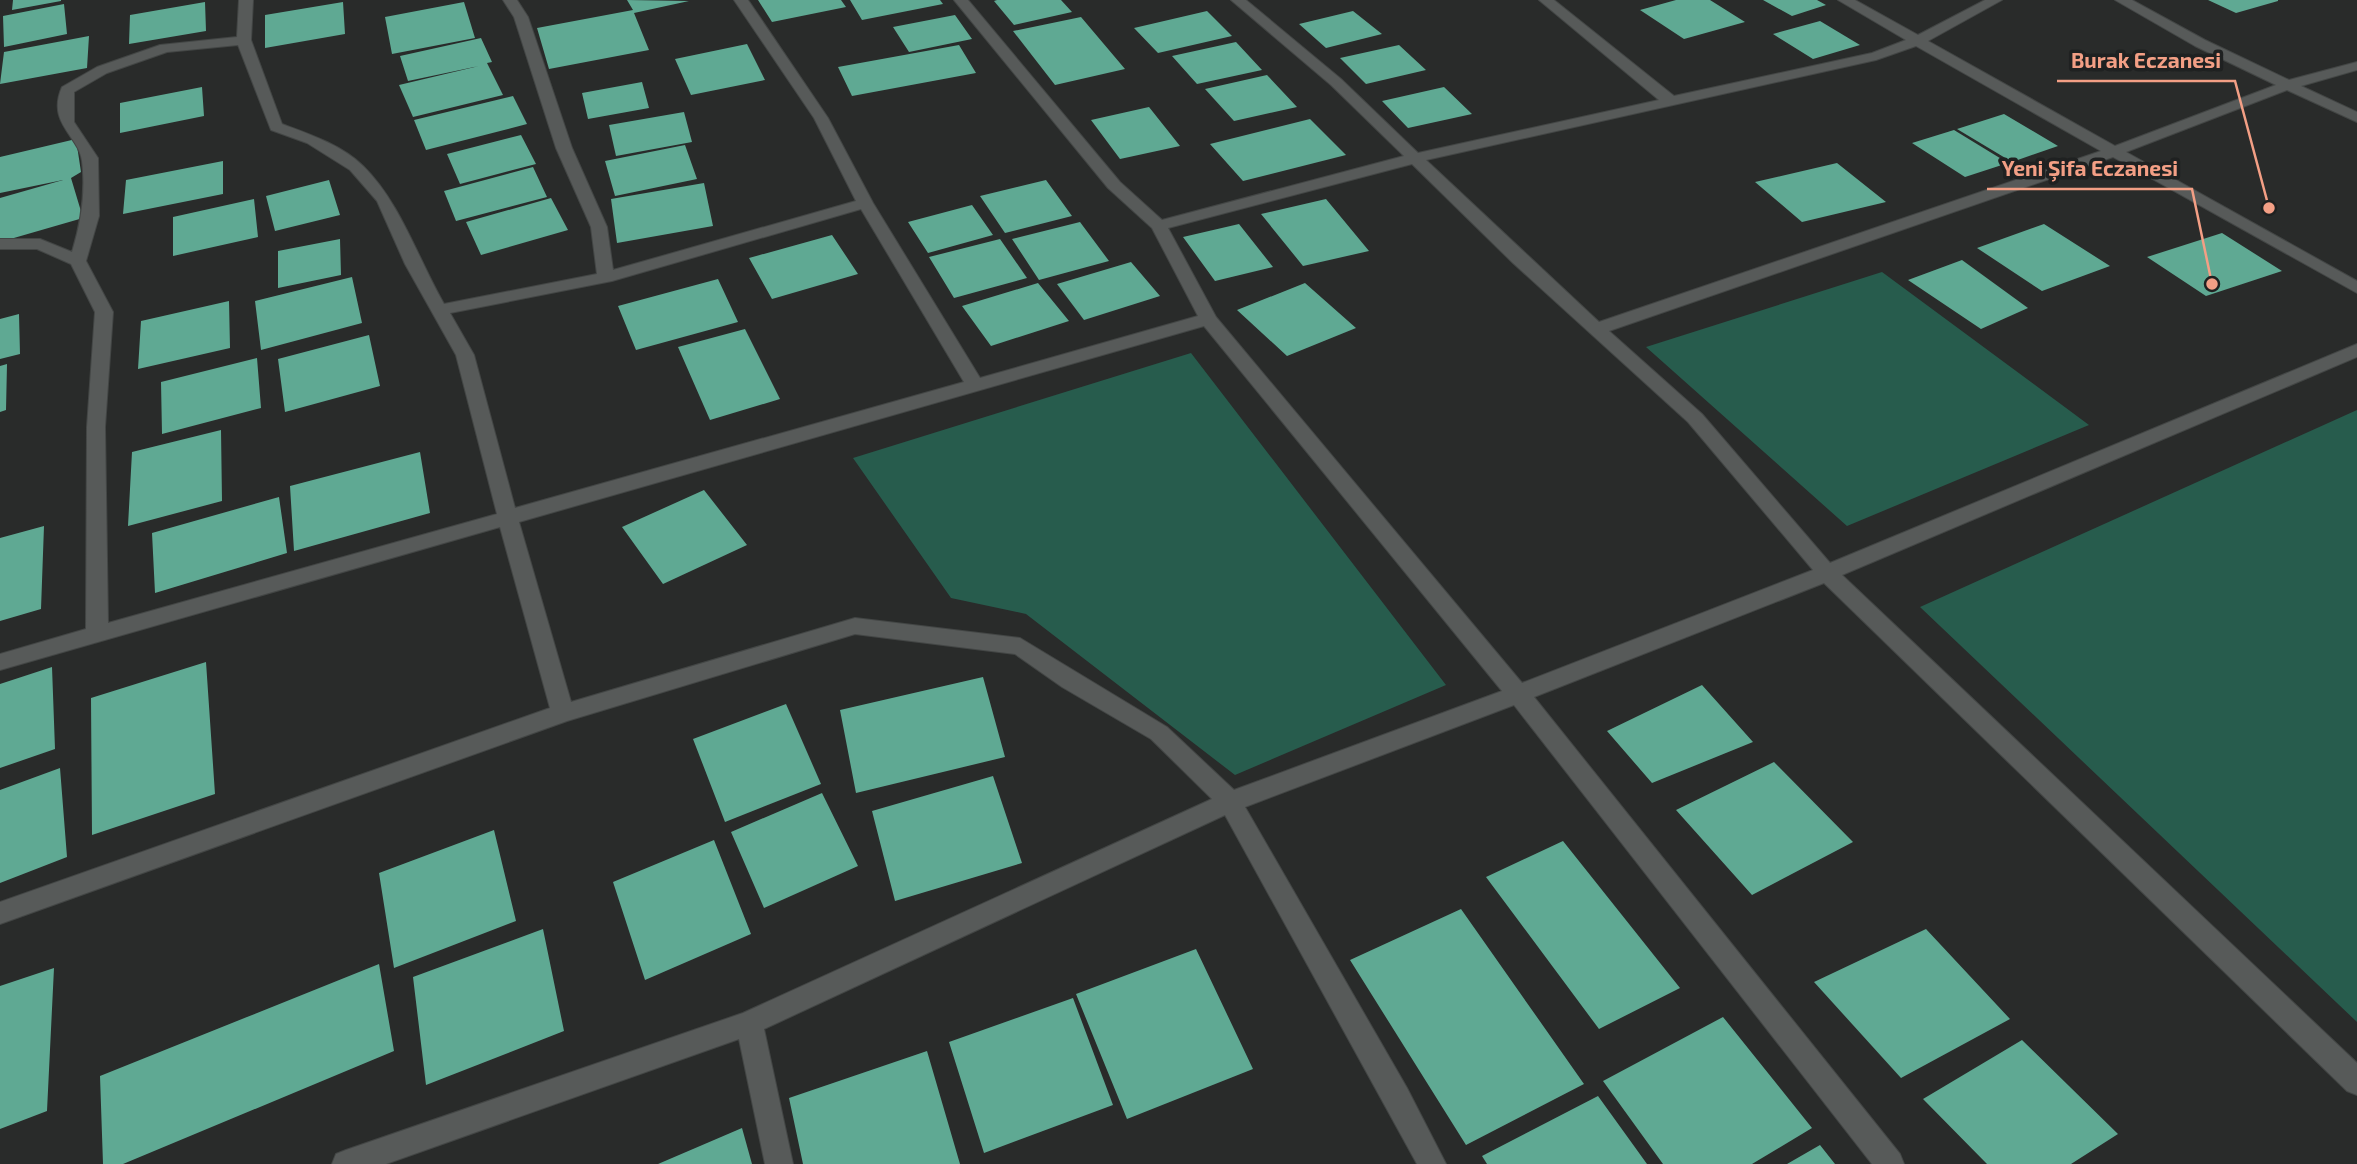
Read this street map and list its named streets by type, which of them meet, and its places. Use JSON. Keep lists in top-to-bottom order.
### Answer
{
  "places": ["Burak Eczanesi", "Yeni Şifa Eczanesi"]
}
